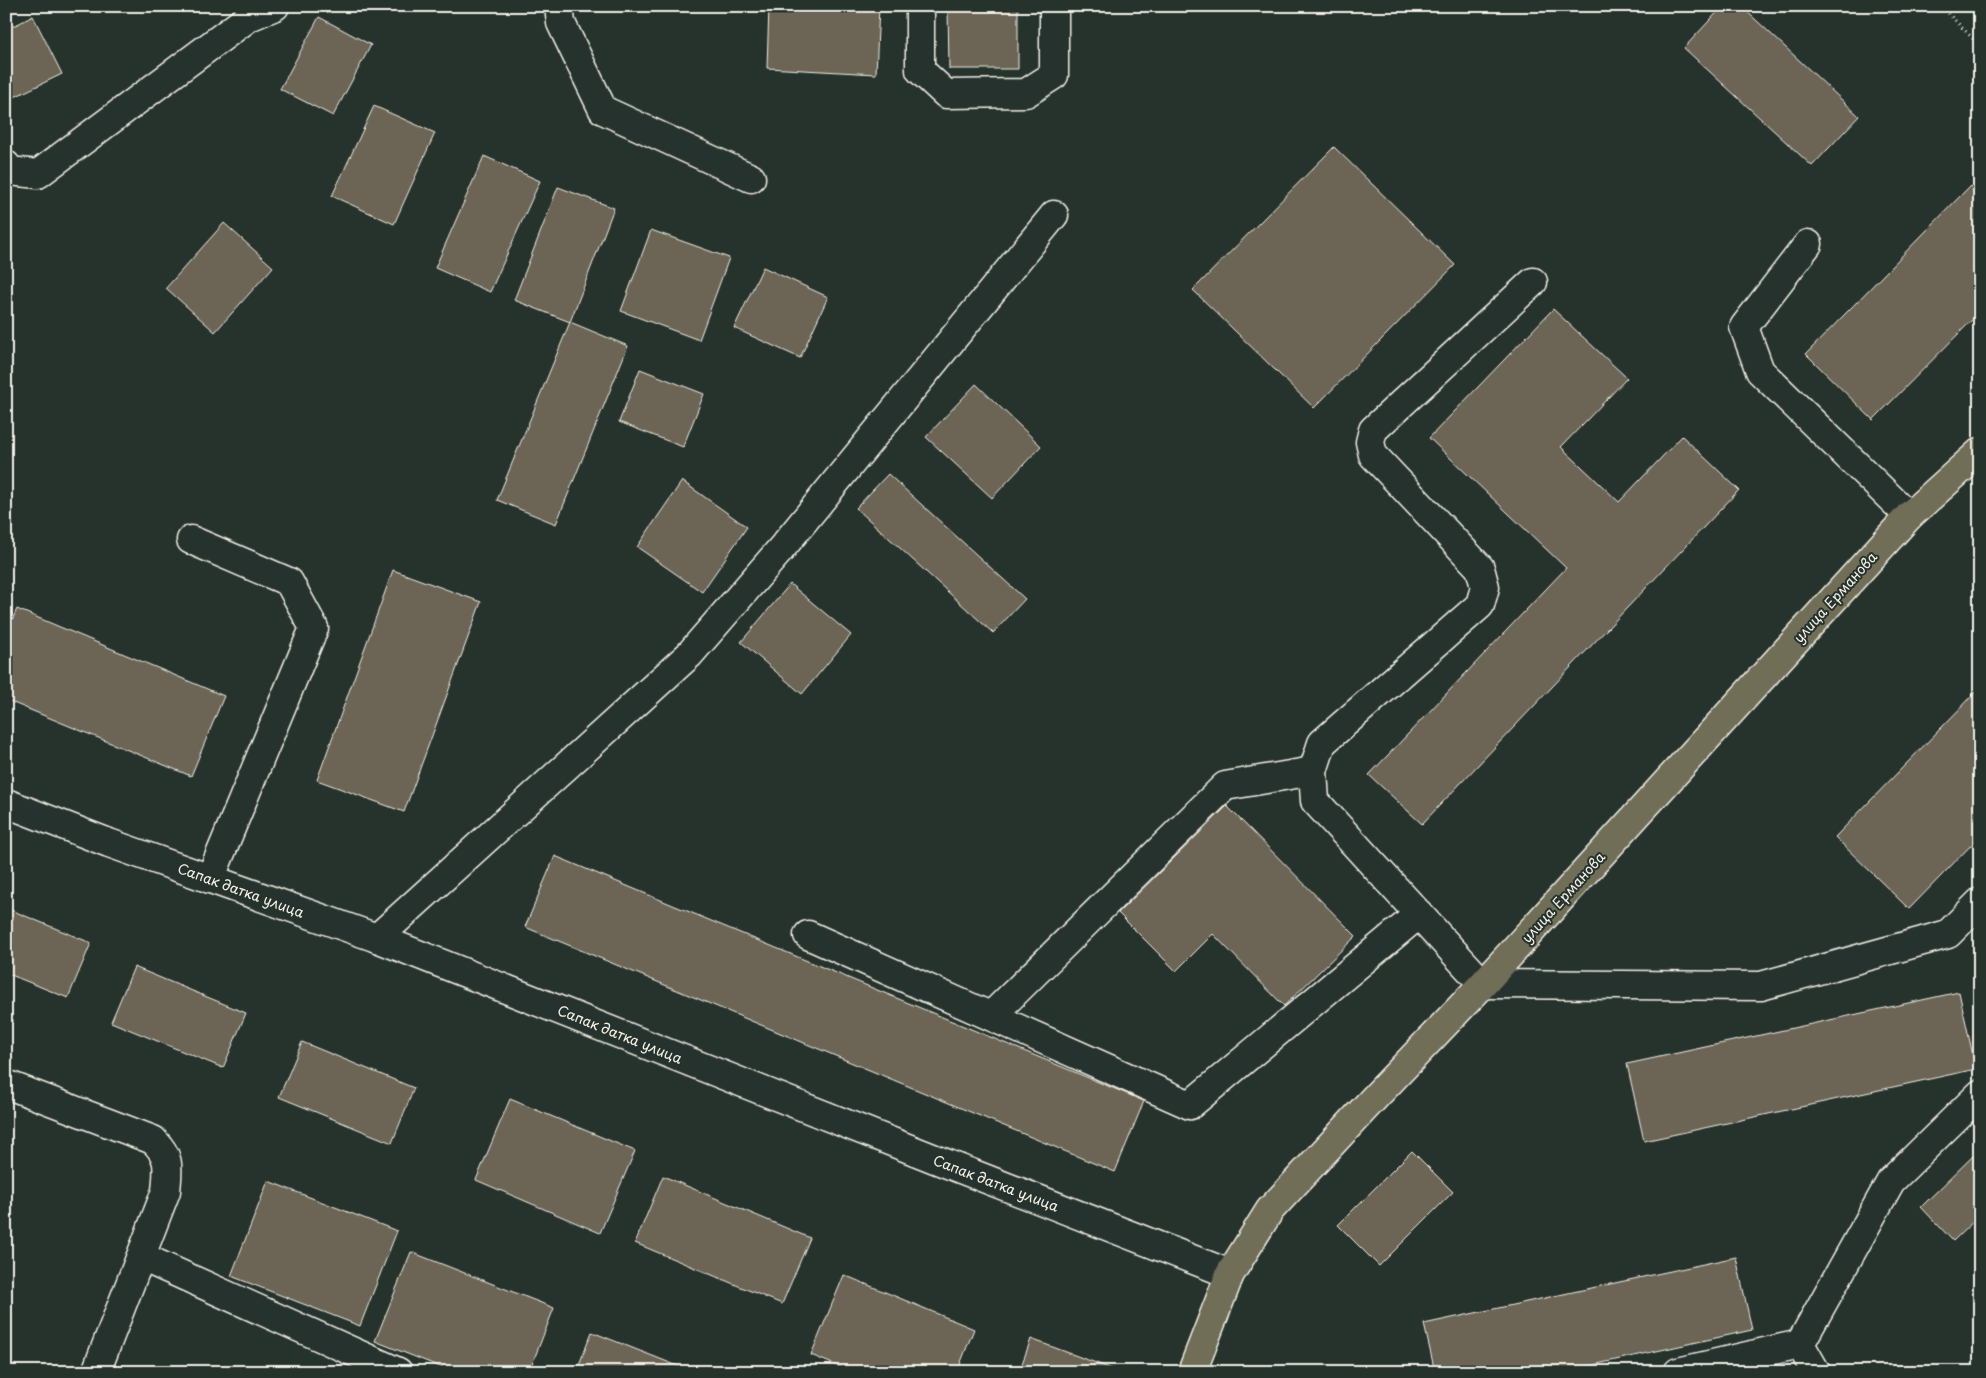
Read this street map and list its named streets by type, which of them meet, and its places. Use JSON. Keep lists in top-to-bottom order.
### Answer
{
  "streets": {
    "main road": ["улица Ерманова"],
    "street": ["Сапак датка улица"]
  },
  "crossings": [
    ["улица Ерманова", "Сапак датка улица"]
  ]
}
